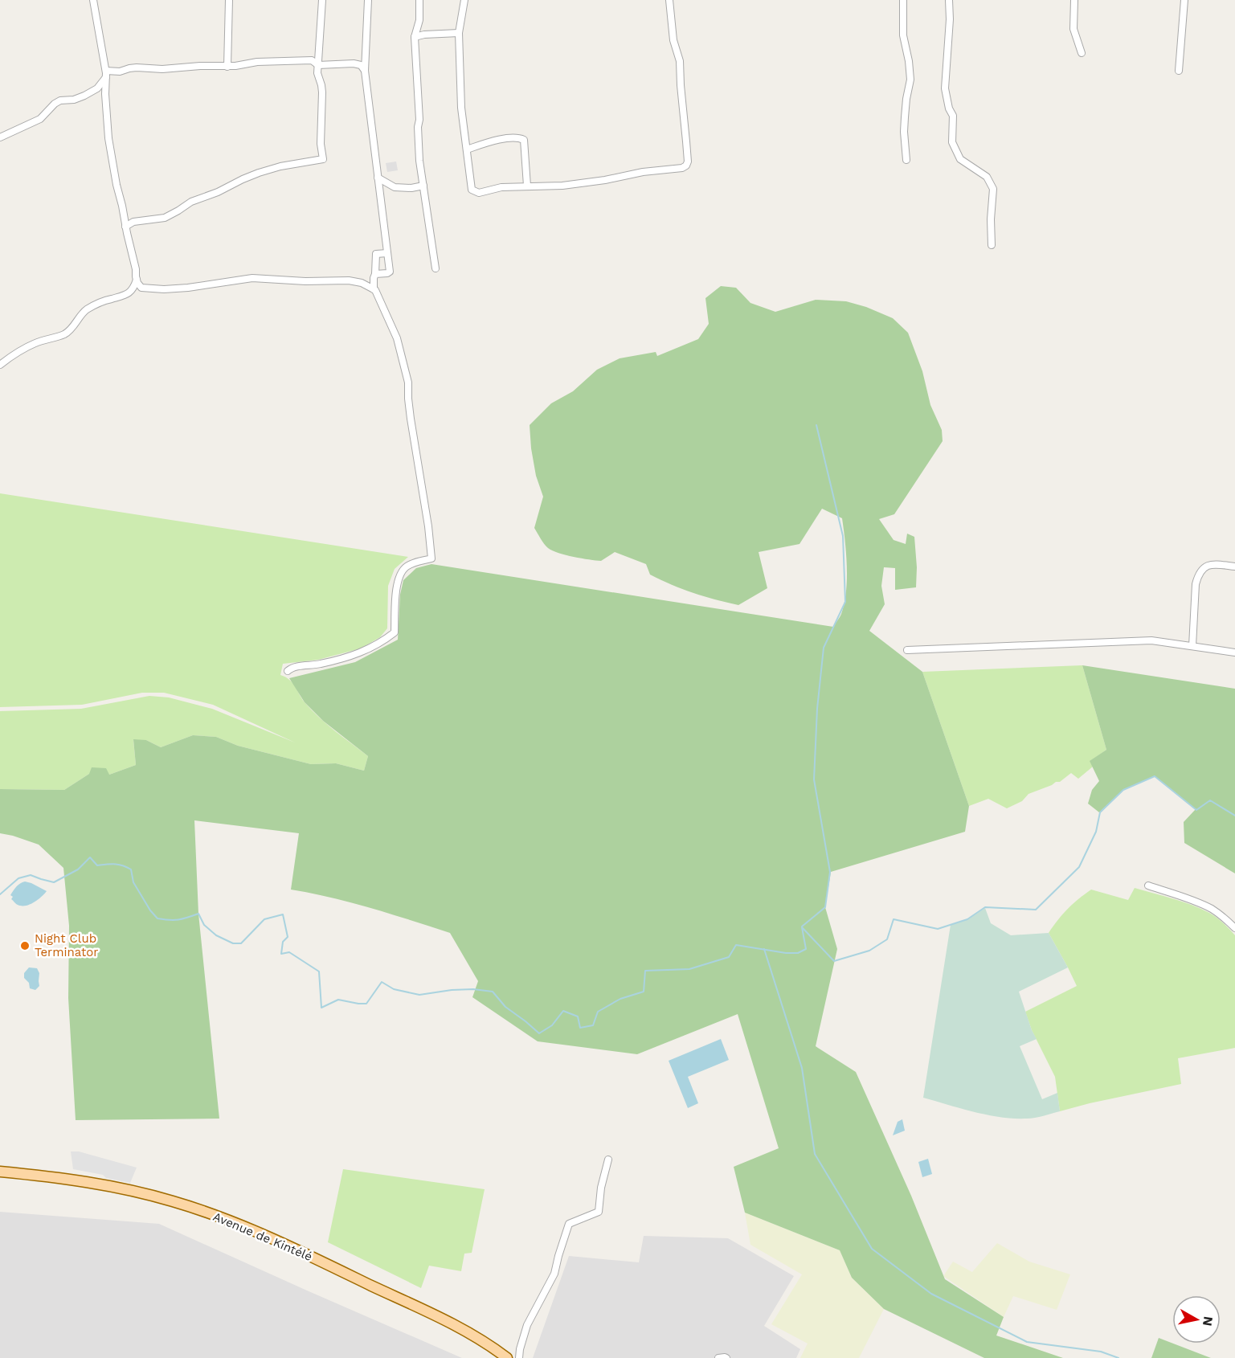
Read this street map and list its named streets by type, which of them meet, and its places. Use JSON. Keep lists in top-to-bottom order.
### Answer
{
  "streets": {
    "main road": ["Avenue de Kintélé"]
  },
  "places": ["Night Club Terminator"],
  "north": "right"
}
